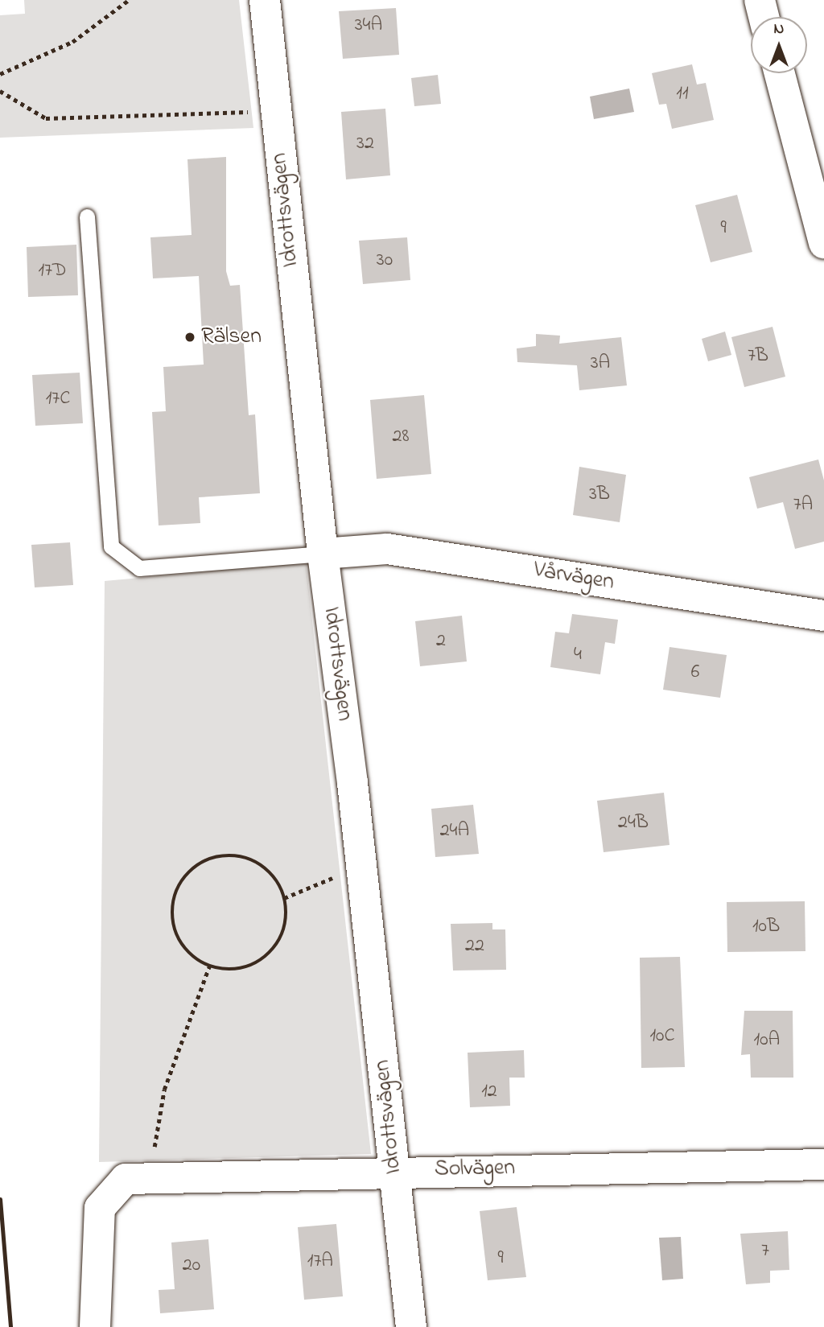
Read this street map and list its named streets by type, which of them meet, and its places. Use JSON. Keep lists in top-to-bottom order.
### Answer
{
  "streets": {
    "street": ["Idrottsvägen", "Vårvägen", "Solvägen"]
  },
  "crossings": [
    ["Idrottsvägen", "Vårvägen"],
    ["Idrottsvägen", "Solvägen"]
  ],
  "places": ["Rälsen"],
  "house_numbers": [
    "34A",
    "11",
    "32",
    "9",
    "30",
    "17D",
    "7B",
    "3A",
    "17C",
    "28",
    "3B",
    "7A",
    "2",
    "4",
    "6",
    "24B",
    "24A",
    "10B",
    "22",
    "10C",
    "10A",
    "12",
    "7",
    "9",
    "17A",
    "20"
  ],
  "north": "top"
}
